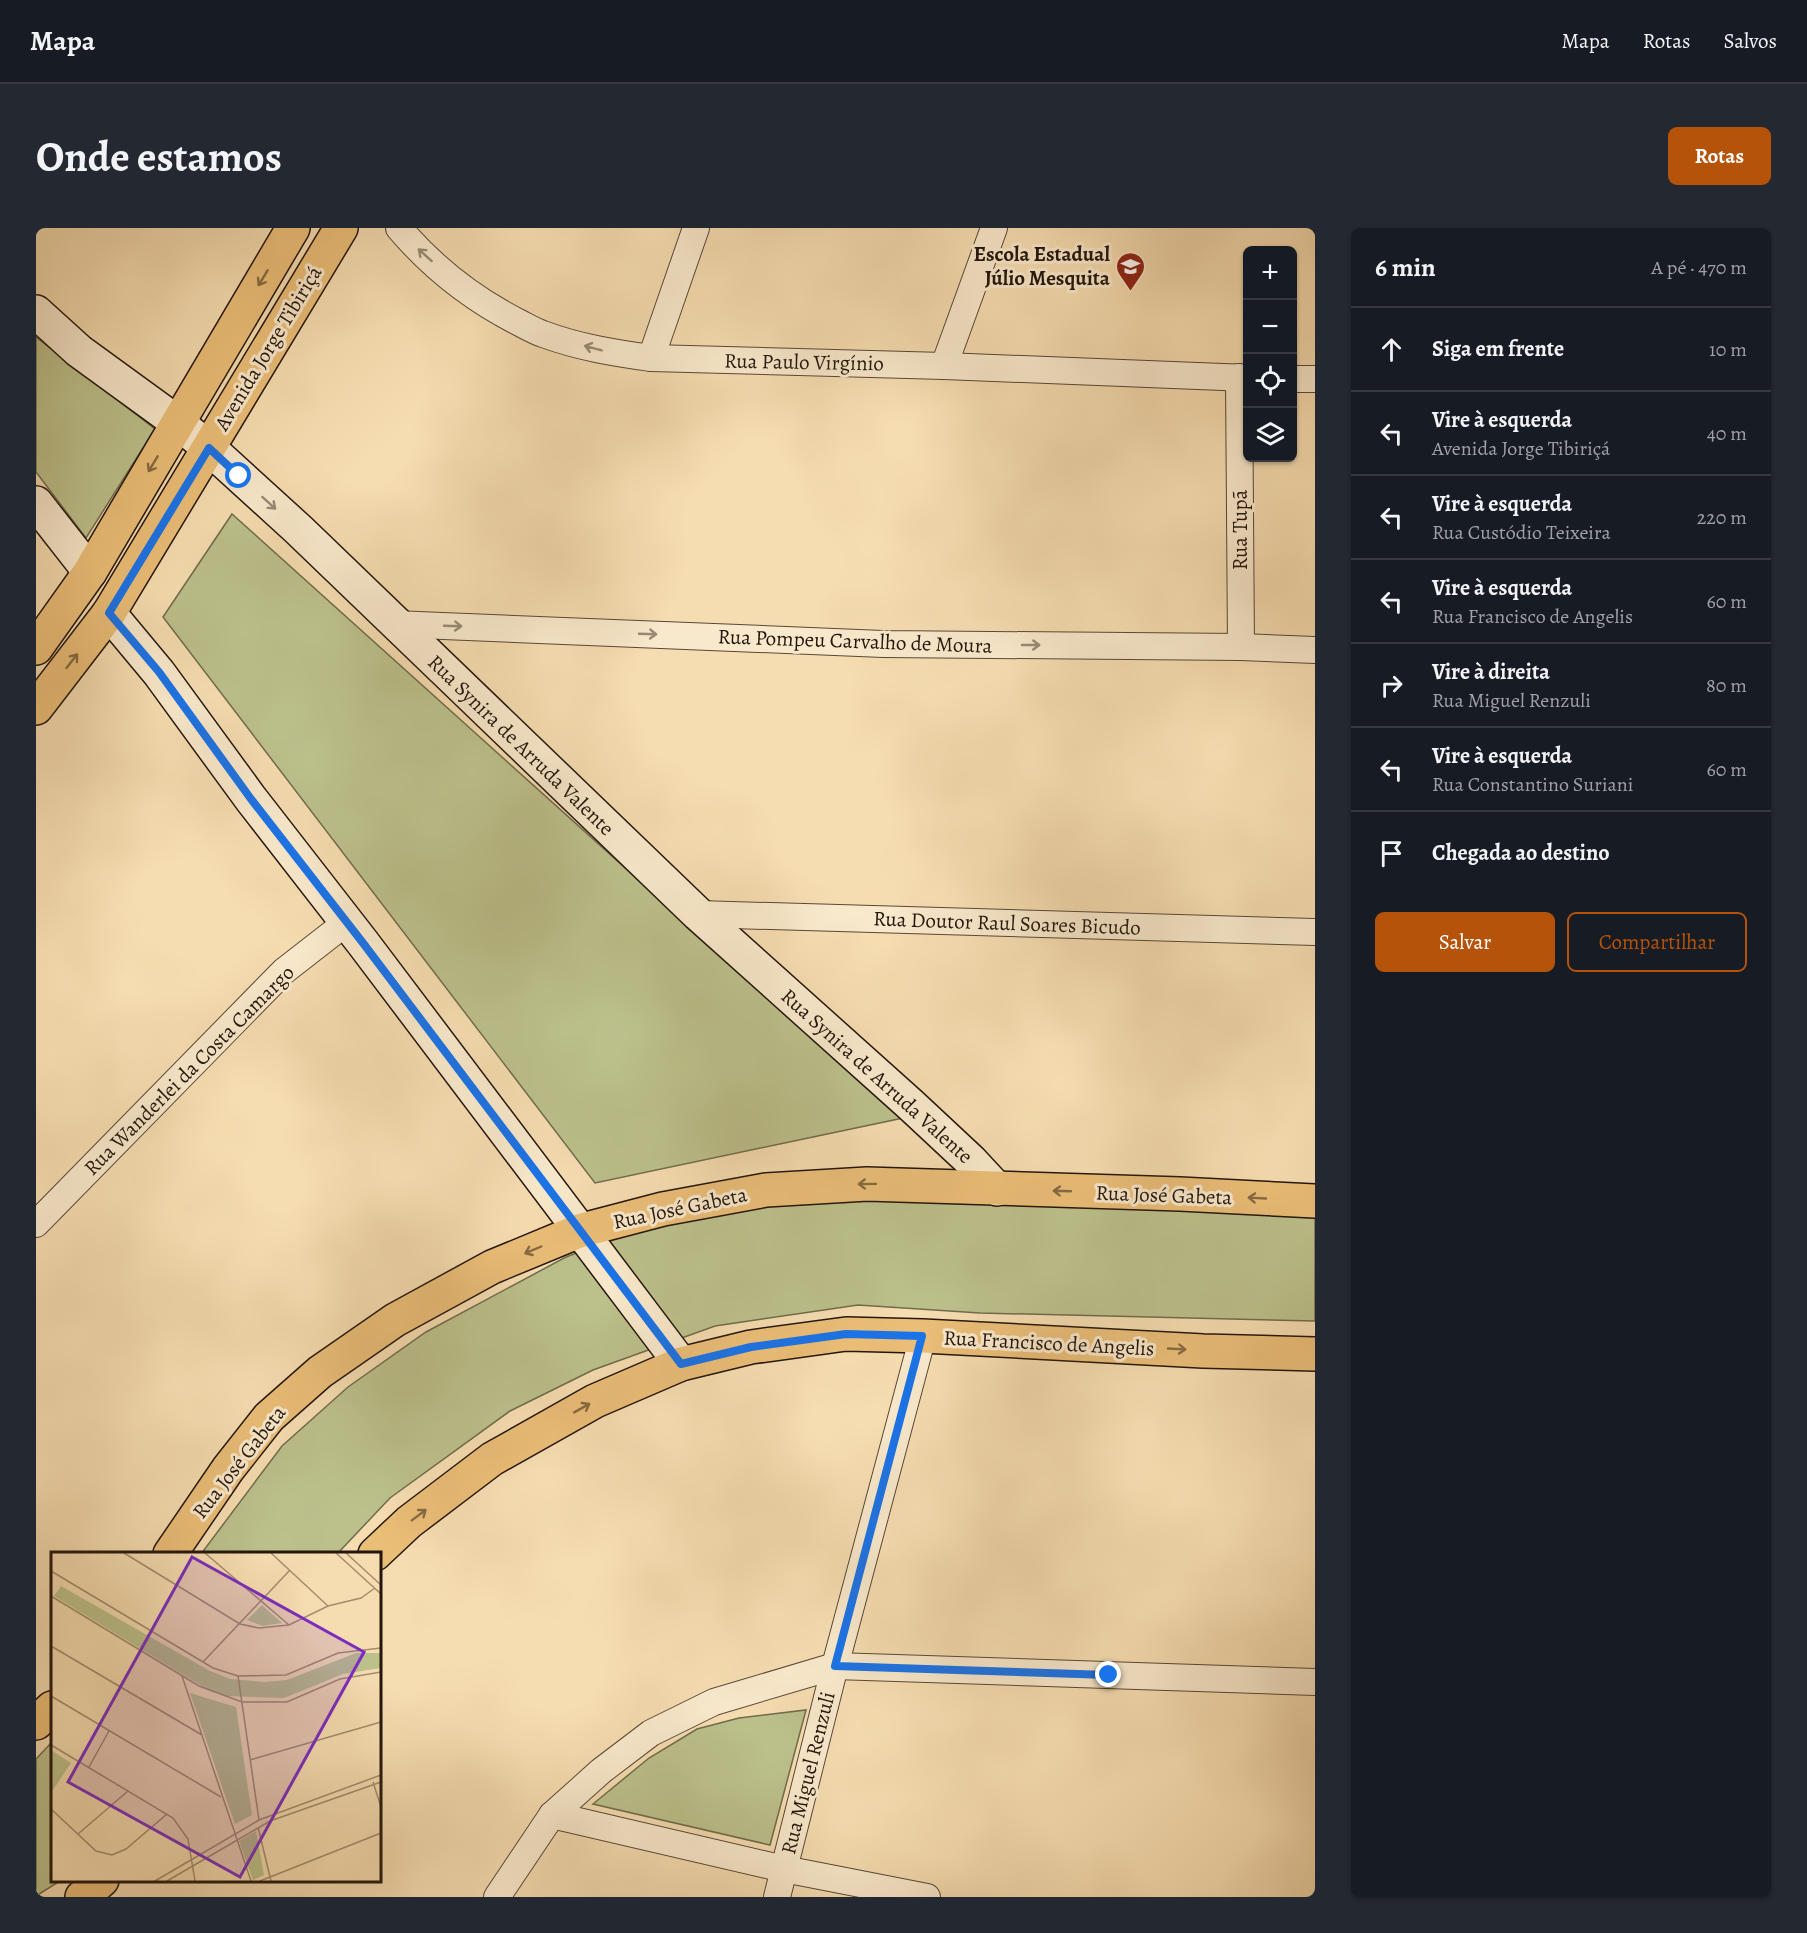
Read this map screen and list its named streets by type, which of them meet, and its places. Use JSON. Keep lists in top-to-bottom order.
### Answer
{
  "streets": {
    "main road": ["Avenida Jorge Tibiriçá", "Rua José Gabeta", "Rua Francisco de Angelis"],
    "street": [
      "Rua Paulo Virgínio",
      "Rua Tupã",
      "Rua Pompeu Carvalho de Moura",
      "Rua Synira de Arruda Valente",
      "Rua Doutor Raul Soares Bicudo",
      "Rua Wanderlei da Costa Camargo",
      "Rua Miguel Renzuli"
    ]
  },
  "crossings": [
    ["Avenida Jorge Tibiriçá", "Rua Synira de Arruda Valente"],
    ["Rua Paulo Virgínio", "Rua Tupã"],
    ["Rua Tupã", "Rua Pompeu Carvalho de Moura"],
    ["Rua Pompeu Carvalho de Moura", "Rua Synira de Arruda Valente"],
    ["Rua Synira de Arruda Valente", "Rua Doutor Raul Soares Bicudo"],
    ["Rua Synira de Arruda Valente", "Rua José Gabeta"],
    ["Rua Francisco de Angelis", "Rua Miguel Renzuli"]
  ],
  "one_way": ["Rua Pompeu Carvalho de Moura", "Rua José Gabeta", "Rua Francisco de Angelis"],
  "places": {
    "school or university": ["Escola Estadual Júlio Mesquita"]
  },
  "page": {
    "header": "Mapa",
    "nav": ["Mapa", "Rotas", "Salvos"],
    "buttons": [
      "Rotas",
      ["Salvar", "Compartilhar"]
    ],
    "title": "Onde estamos",
    "heading": ["6 min", "A pé · 470 m"],
    "map_buttons": ["+", "−"],
    "list": [
      ["Siga em frente", "10 m"],
      ["Vire à esquerda", "Avenida Jorge Tibiriçá", "40 m"],
      ["Vire à esquerda", "Rua Custódio Teixeira", "220 m"],
      ["Vire à esquerda", "Rua Francisco de Angelis", "60 m"],
      ["Vire à direita", "Rua Miguel Renzuli", "80 m"],
      ["Vire à esquerda", "Rua Constantino Suriani", "60 m"],
      "Chegada ao destino"
    ]
  }
}
